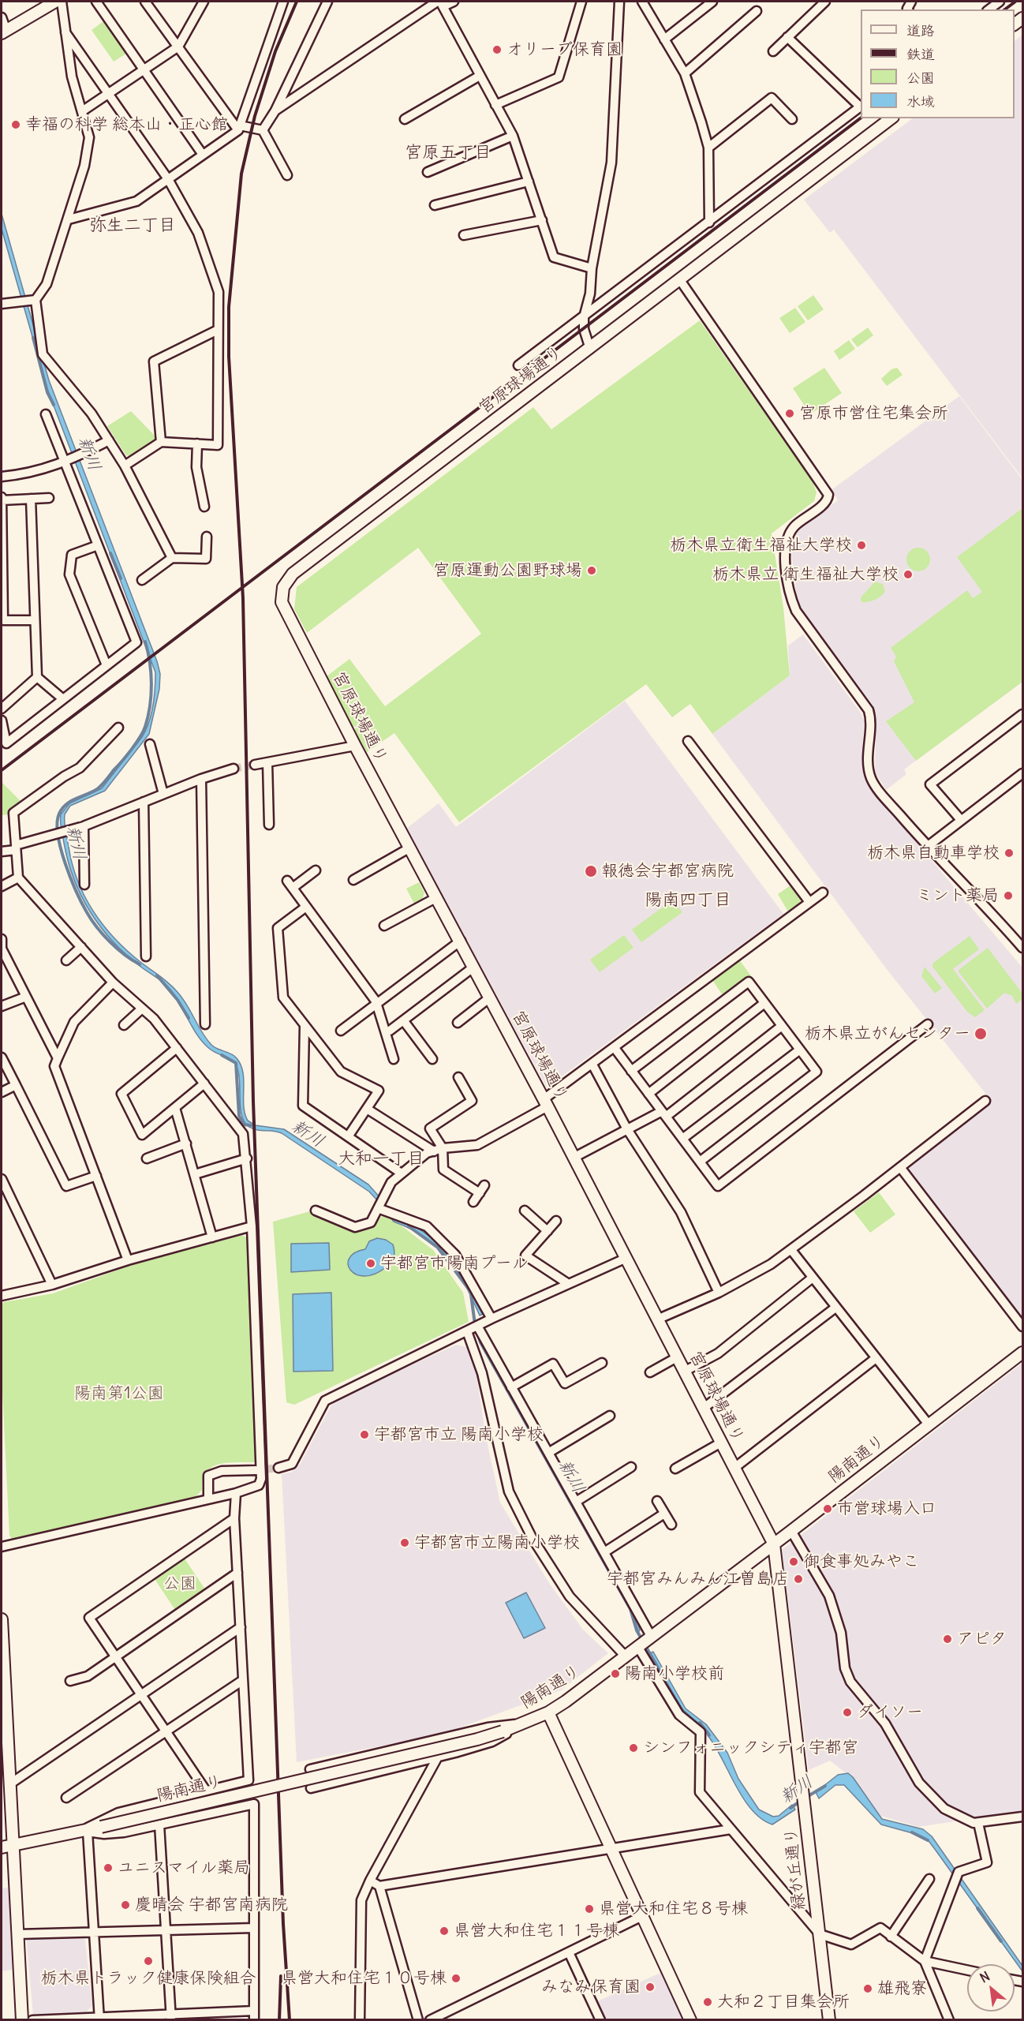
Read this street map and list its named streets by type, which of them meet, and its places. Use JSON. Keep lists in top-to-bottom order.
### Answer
{
  "streets": {
    "street": ["宮原球場通り", "陽南通り", "緑が丘通り"]
  },
  "crossings": [
    ["宮原球場通り", "陽南通り"],
    ["宮原球場通り", "緑が丘通り"],
    ["陽南通り", "緑が丘通り"]
  ],
  "districts": [
    "宮原五丁目",
    "弥生二丁目",
    "陽南四丁目",
    "大和一丁目"
  ],
  "water": ["新川"],
  "parks": ["陽南第1公園", "公園"],
  "places": [
    "オリーブ保育園",
    "幸福の科学 総本山・正心館",
    "宮原市営住宅集会所",
    "栃木県立衛生福祉大学校",
    "宮原運動公園野球場",
    "栃木県立 衛生福祉大学校",
    "栃木県自動車学校",
    "報徳会宇都宮病院",
    "ミント薬局",
    "栃木県立がんセンター",
    "宇都宮市陽南プール",
    "宇都宮市立 陽南小学校",
    "市営球場入口",
    "宇都宮市立陽南小学校",
    "御食事処みやこ",
    "宇都宮みんみん江曽島店",
    "アピタ",
    "陽南小学校前",
    "ダイソー",
    "シンフォニックシティ宇都宮",
    "ユニスマイル薬局",
    "慶晴会 宇都宮南病院",
    "県営大和住宅８号棟",
    "県営大和住宅１１号棟",
    "栃木県トラック健康保険組合",
    "県営大和住宅１０号棟",
    "みなみ保育園",
    "雄飛寮",
    "大和２丁目集会所"
  ],
  "legend": [
    "道路",
    "鉄道",
    "公園",
    "水域"
  ],
  "north": "top left"
}
